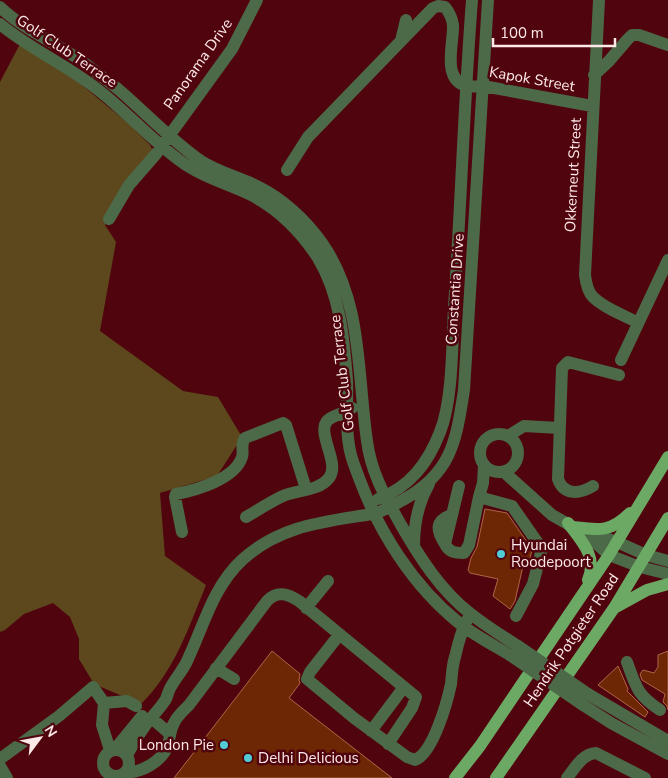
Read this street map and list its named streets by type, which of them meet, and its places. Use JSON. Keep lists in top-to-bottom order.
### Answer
{
  "streets": {
    "main road": ["Hendrik Potgieter Road"],
    "street": [
      "Golf Club Terrace",
      "Panorama Drive",
      "Kapok Street",
      "Okkerneut Street",
      "Constantia Drive"
    ]
  },
  "crossings": [
    ["Golf Club Terrace", "Panorama Drive"],
    ["Golf Club Terrace", "Constantia Drive"],
    ["Kapok Street", "Okkerneut Street"],
    ["Kapok Street", "Constantia Drive"]
  ],
  "places": ["Hyundai Roodepoort", "London Pie", "Delhi Delicious"],
  "scale_bar": "100 m",
  "north": "top right"
}
